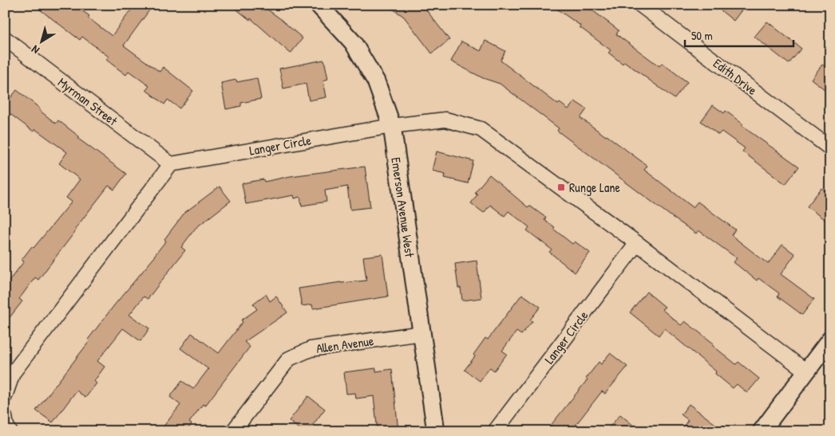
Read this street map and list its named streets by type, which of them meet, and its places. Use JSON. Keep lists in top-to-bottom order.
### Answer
{
  "streets": {
    "street": [
      "Edith Drive",
      "Myrman Street",
      "Langer Circle",
      "Emerson Avenue West",
      "Allen Avenue"
    ]
  },
  "crossings": [
    ["Myrman Street", "Langer Circle"],
    ["Langer Circle", "Emerson Avenue West"],
    ["Emerson Avenue West", "Allen Avenue"]
  ],
  "places": {
    "transit": ["Runge Lane"]
  },
  "scale_bar": "50 m",
  "north": "bottom left"
}
